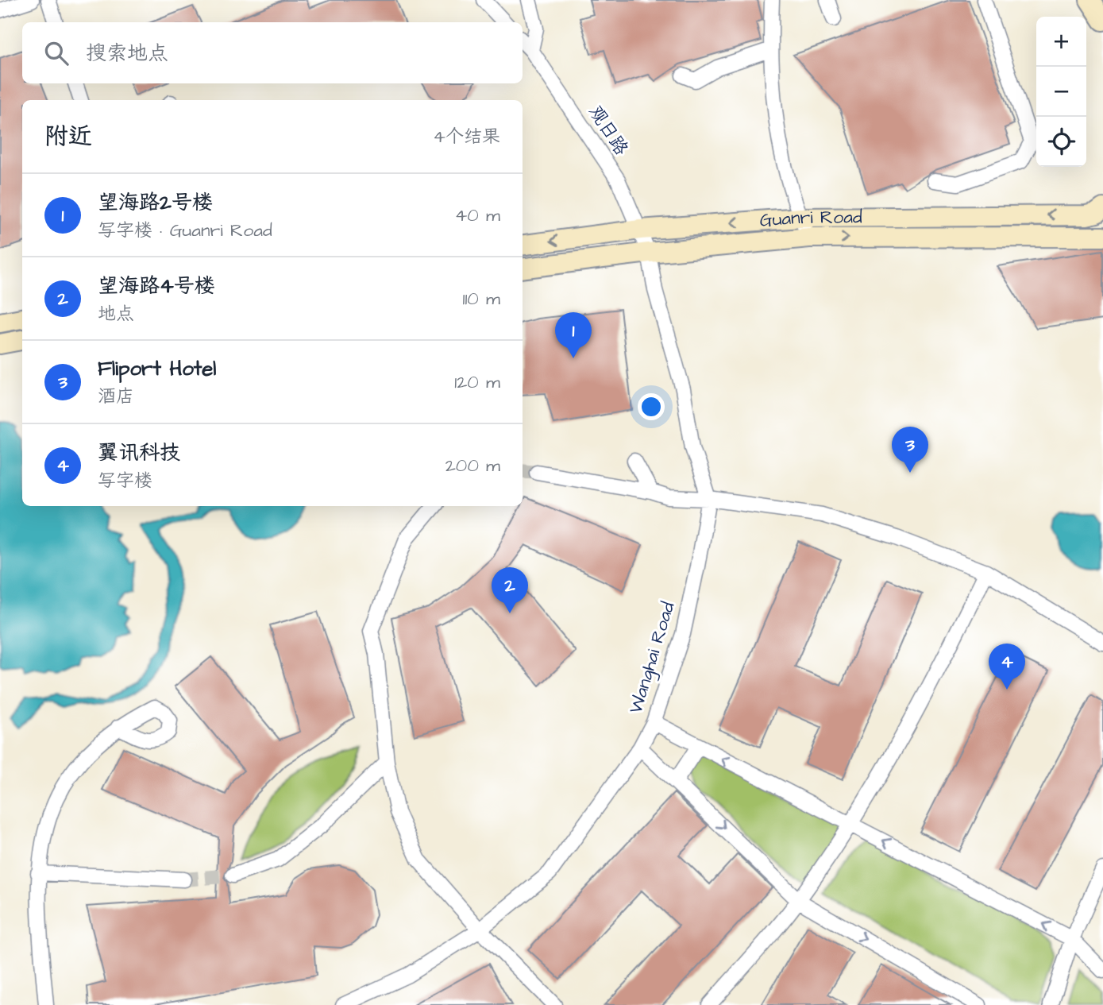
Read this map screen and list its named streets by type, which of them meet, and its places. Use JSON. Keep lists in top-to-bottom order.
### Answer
{
  "streets": {
    "street": ["观日路", "Guanri Road", "Wanghai Road"]
  },
  "crossings": [
    ["观日路", "Guanri Road"],
    ["观日路", "Wanghai Road"],
    ["Guanri Road", "Wanghai Road"]
  ],
  "page": {
    "map_buttons": ["+", "−"],
    "search": "搜索地点",
    "heading": ["附近", "4个结果"],
    "list": [
      {
        "mark": "1",
        "name": "望海路2号楼",
        "note": "写字楼 · Guanri Road",
        "value": "40 m"
      },
      {
        "mark": "2",
        "name": "望海路4号楼",
        "note": "地点",
        "value": "110 m"
      },
      {
        "mark": "3",
        "name": "Fliport Hotel",
        "note": "酒店",
        "value": "120 m"
      },
      {
        "mark": "4",
        "name": "翼讯科技",
        "note": "写字楼",
        "value": "200 m"
      }
    ],
    "pins": [
      "1",
      "3",
      "2",
      "4"
    ]
  }
}
